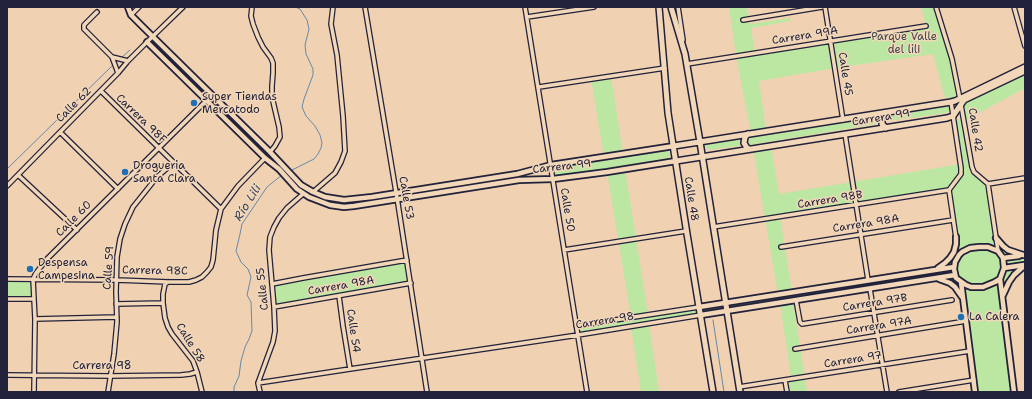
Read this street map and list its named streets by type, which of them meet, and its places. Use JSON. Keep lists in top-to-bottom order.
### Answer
{
  "streets": {
    "main road": ["Carrera 99", "Calle 48"],
    "street": [
      "Carrera 99A",
      "Calle 45",
      "Calle 62",
      "Carrera 98F",
      "Calle 42",
      "Calle 53",
      "Carrera 98B",
      "Calle 50",
      "Calle 60",
      "Carrera 98A",
      "Calle 59",
      "Carrera 98C",
      "Calle 55",
      "Carrera 97B",
      "Carrera 98",
      "Carrera 97A",
      "Calle 54",
      "Calle 58",
      "Carrera 97"
    ]
  },
  "crossings": [
    ["Carrera 99A", "Calle 45"],
    ["Carrera 99A", "Calle 48"],
    ["Calle 45", "Carrera 99"],
    ["Calle 62", "Carrera 99"],
    ["Calle 62", "Carrera 98F"],
    ["Carrera 99", "Calle 42"],
    ["Carrera 99", "Calle 53"],
    ["Carrera 99", "Calle 48"],
    ["Carrera 99", "Calle 50"],
    ["Carrera 99", "Calle 60"],
    ["Carrera 99", "Calle 55"],
    ["Carrera 98F", "Calle 60"],
    ["Carrera 98F", "Calle 59"],
    ["Carrera 98F", "Carrera 98C"],
    ["Calle 42", "Carrera 98B"],
    ["Calle 53", "Carrera 98A"],
    ["Calle 53", "Carrera 98"],
    ["Calle 48", "Carrera 98B"],
    ["Calle 48", "Carrera 98"],
    ["Calle 48", "Carrera 97"],
    ["Calle 50", "Carrera 98"],
    ["Calle 60", "Carrera 98C"],
    ["Carrera 98A", "Calle 55"],
    ["Carrera 98A", "Calle 54"],
    ["Calle 59", "Carrera 98C"],
    ["Calle 59", "Carrera 98"],
    ["Carrera 98C", "Calle 58"],
    ["Calle 55", "Carrera 98"],
    ["Carrera 97B", "Carrera 98"],
    ["Carrera 98", "Calle 54"],
    ["Carrera 98", "Calle 58"]
  ],
  "water": ["Río Lili"],
  "parks": ["Parque Valle del lili"],
  "places": [
    "Super Tiendas Mercatodo",
    "Drogueria Santa Clara",
    "Despensa Campesina",
    "La Calera"
  ]
}
